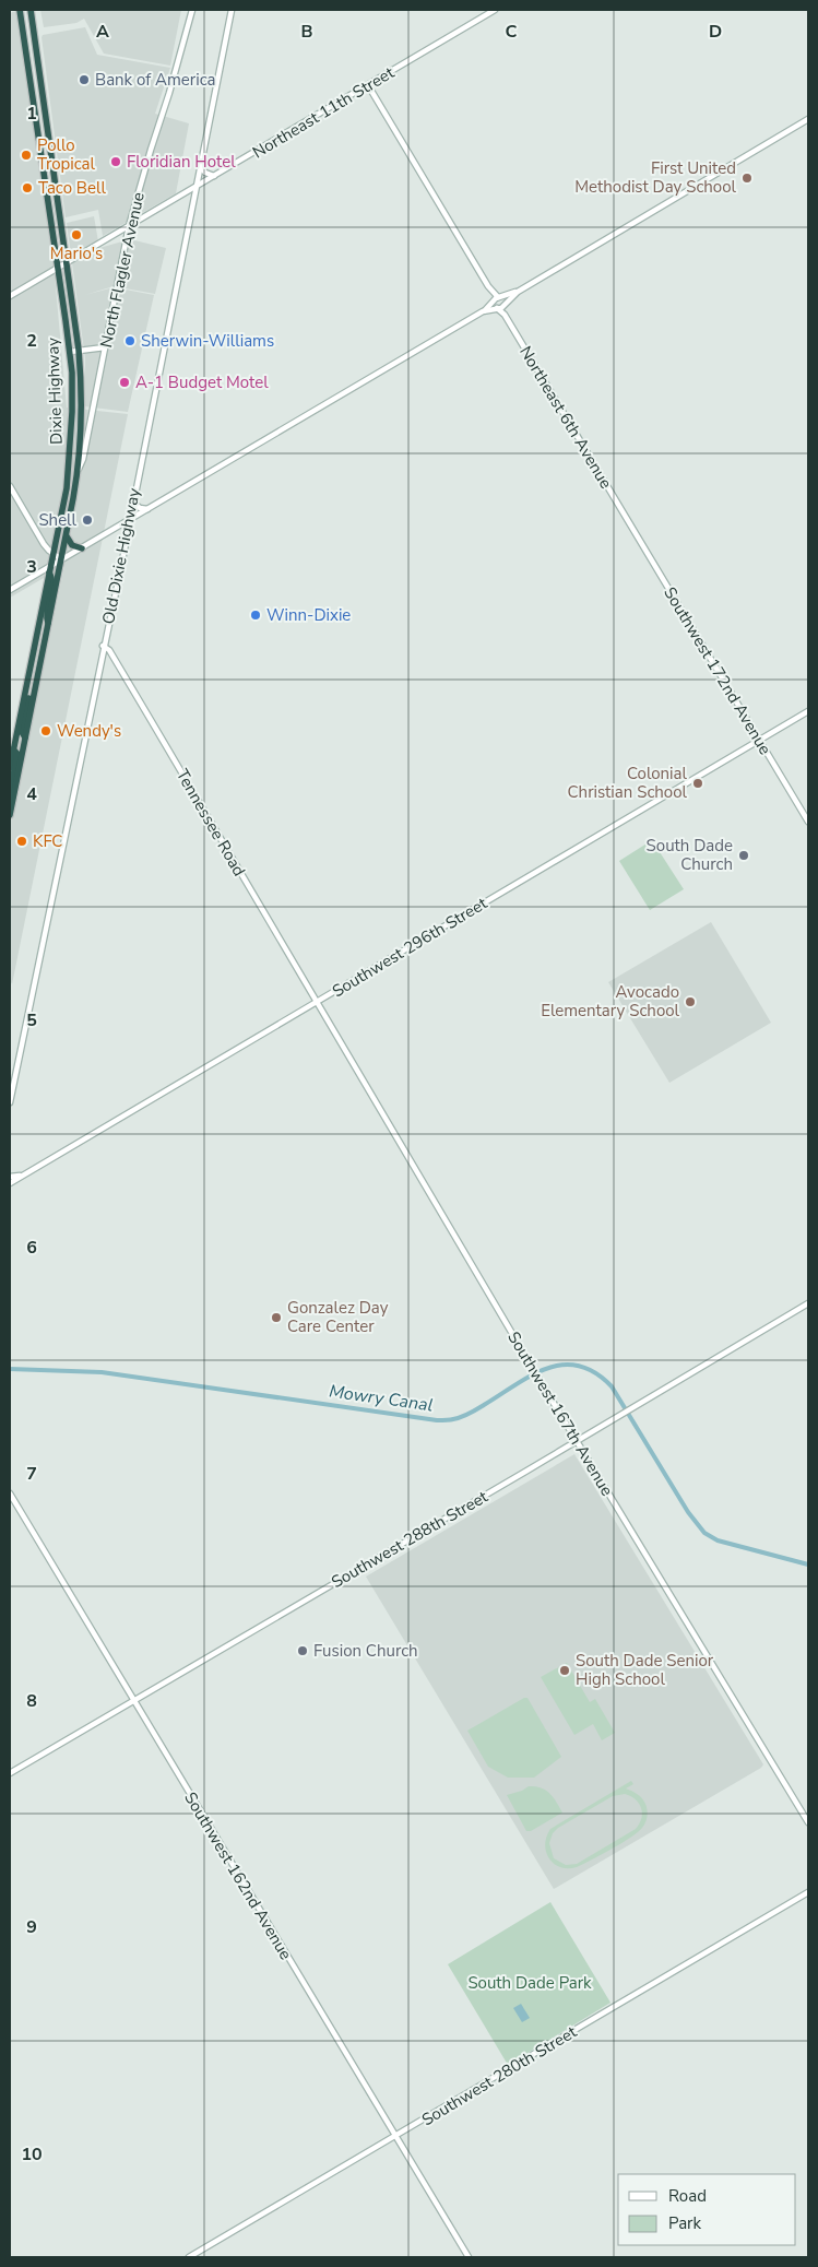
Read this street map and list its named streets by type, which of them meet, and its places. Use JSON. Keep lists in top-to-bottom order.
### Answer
{
  "streets": {
    "highway": ["Dixie Highway"],
    "street": [
      "Northeast 11th Street",
      "North Flagler Avenue",
      "Northeast 6th Avenue",
      "Old Dixie Highway",
      "Southwest 172nd Avenue",
      "Tennessee Road",
      "Southwest 296th Street",
      "Southwest 167th Avenue",
      "Southwest 288th Street",
      "Southwest 162nd Avenue",
      "Southwest 280th Street"
    ]
  },
  "crossings": [
    ["Northeast 11th Street", "North Flagler Avenue"],
    ["Northeast 11th Street", "Dixie Highway"],
    ["Northeast 11th Street", "Old Dixie Highway"],
    ["Northeast 6th Avenue", "Southwest 172nd Avenue"],
    ["Old Dixie Highway", "Tennessee Road"],
    ["Southwest 172nd Avenue", "Southwest 296th Street"],
    ["Tennessee Road", "Southwest 296th Street"],
    ["Tennessee Road", "Southwest 167th Avenue"],
    ["Southwest 296th Street", "Southwest 167th Avenue"],
    ["Southwest 167th Avenue", "Southwest 288th Street"],
    ["Southwest 288th Street", "Southwest 162nd Avenue"],
    ["Southwest 162nd Avenue", "Southwest 280th Street"]
  ],
  "water": ["Mowry Canal"],
  "parks": ["South Dade Park"],
  "places": [
    "Bank of America",
    "Pollo Tropical",
    "Floridian Hotel",
    "First United Methodist Day School",
    "Taco Bell",
    "Mario's",
    "Sherwin-Williams",
    "A-1 Budget Motel",
    "Shell",
    "Winn-Dixie",
    "Wendy's",
    "Colonial Christian School",
    "KFC",
    "South Dade Church",
    "Avocado Elementary School",
    "Gonzalez Day Care Center",
    "Fusion Church",
    "South Dade Senior High School"
  ],
  "legend": ["Road", "Park"],
  "grid": {
    "columns": [
      "A",
      "B",
      "C",
      "D"
    ],
    "rows": [
      "1",
      "2",
      "3",
      "4",
      "5",
      "6",
      "7",
      "8",
      "9",
      "10"
    ]
  }
}
